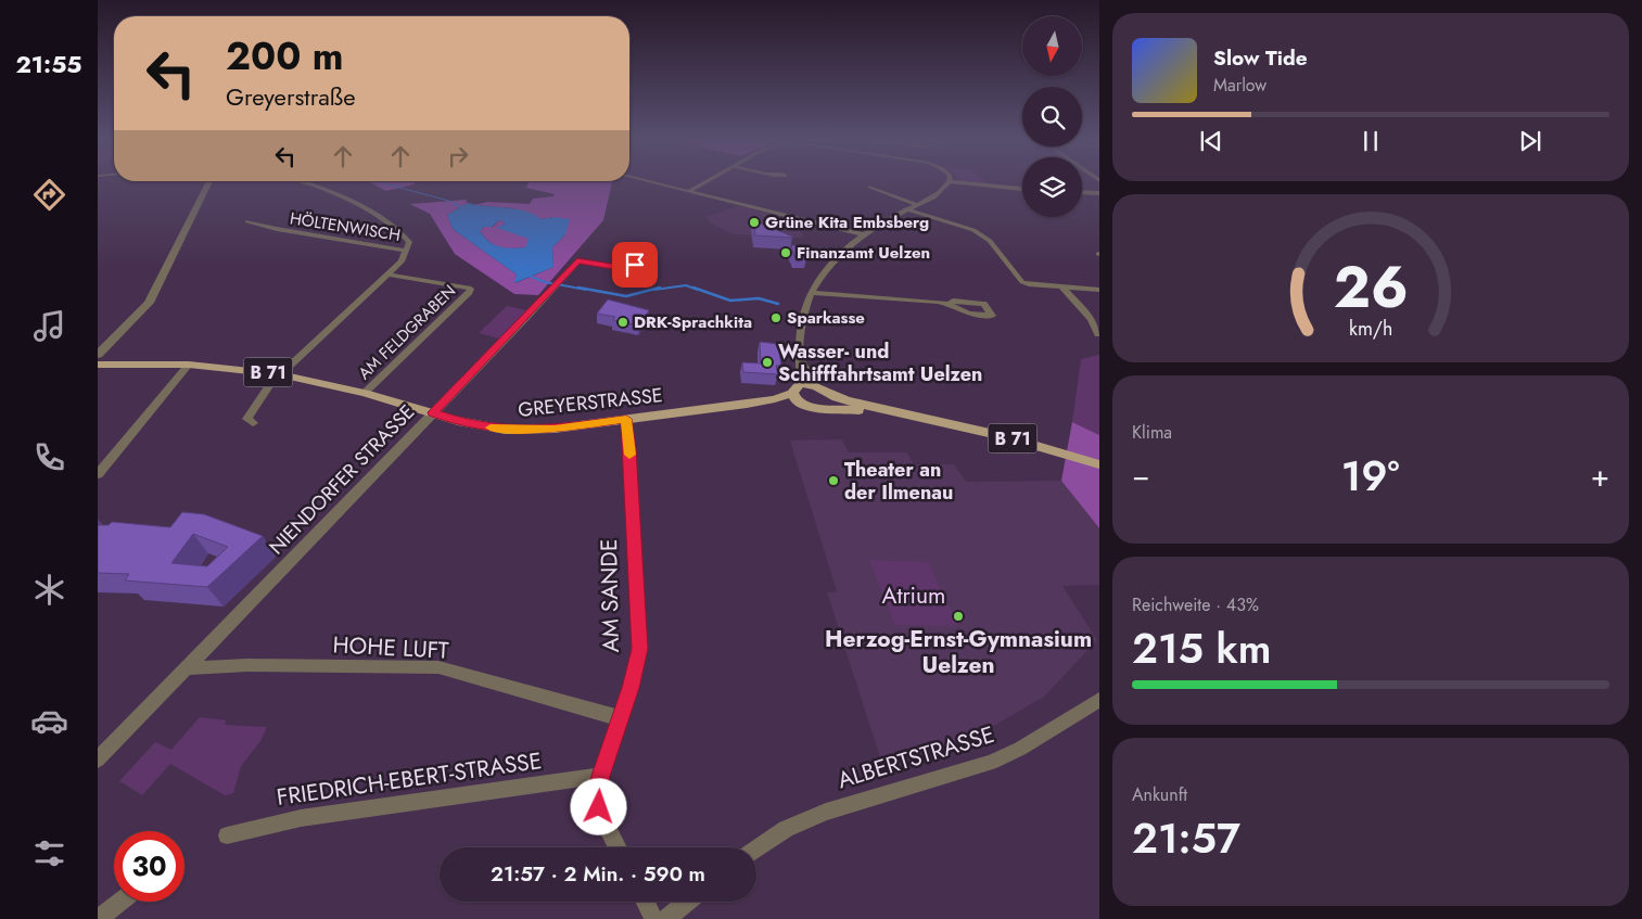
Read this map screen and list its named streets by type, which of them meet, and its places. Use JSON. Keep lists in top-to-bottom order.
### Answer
{
  "streets": {
    "main road": ["B 71", "GREYERSTRASSE"],
    "street": [
      "HÖLTENWISCH",
      "AM FELDGRABEN",
      "NIENDORFER STRASSE",
      "AM SANDE",
      "HOHE LUFT",
      "ALBERTSTRASSE",
      "FRIEDRICH-EBERT-STRASSE"
    ]
  },
  "crossings": [
    ["AM FELDGRABEN", "B 71"],
    ["B 71", "GREYERSTRASSE"],
    ["B 71", "NIENDORFER STRASSE"],
    ["GREYERSTRASSE", "NIENDORFER STRASSE"],
    ["GREYERSTRASSE", "AM SANDE"],
    ["NIENDORFER STRASSE", "HOHE LUFT"],
    ["AM SANDE", "HOHE LUFT"],
    ["AM SANDE", "FRIEDRICH-EBERT-STRASSE"]
  ],
  "parks": ["Atrium"],
  "places": [
    "Grüne Kita Embsberg",
    "Finanzamt Uelzen",
    "Sparkasse",
    "DRK-Sprachkita",
    "Wasser- und Schifffahrtsamt Uelzen",
    "Theater an der Ilmenau",
    "Herzog-Ernst-Gymnasium Uelzen"
  ],
  "north": "bottom",
  "page": {
    "tabs": "21:55",
    "turn": ["200 m", "Greyerstraße"],
    "song": ["Slow Tide", "Marlow"],
    "tile": [
      "Klima",
      ["Reichweite · 43%", "215 km"],
      ["Ankunft", "21:57"]
    ],
    "heat": ["−", "19°", "+"],
    "limit": "30",
    "trip": "21:57 · 2 Min. · 590 m",
    "gauge": ["26", "km/h"]
  }
}
